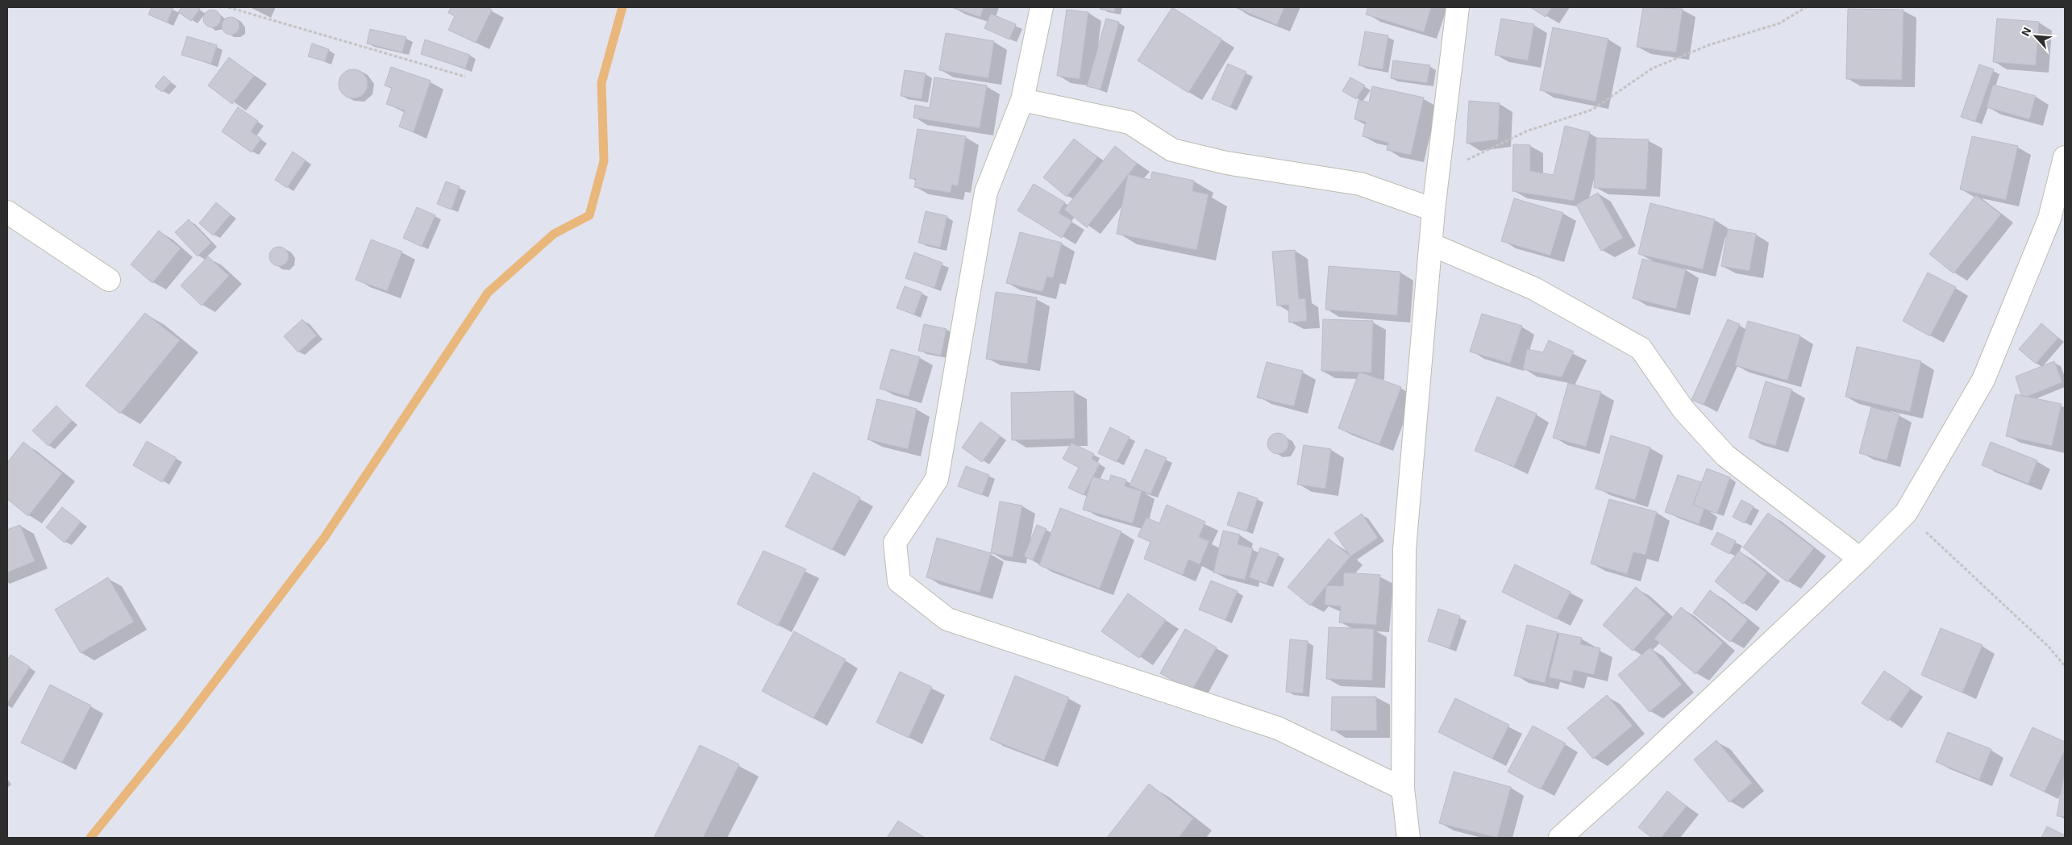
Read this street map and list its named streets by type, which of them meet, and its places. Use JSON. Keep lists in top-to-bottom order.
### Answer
{
  "north": "top left"
}
